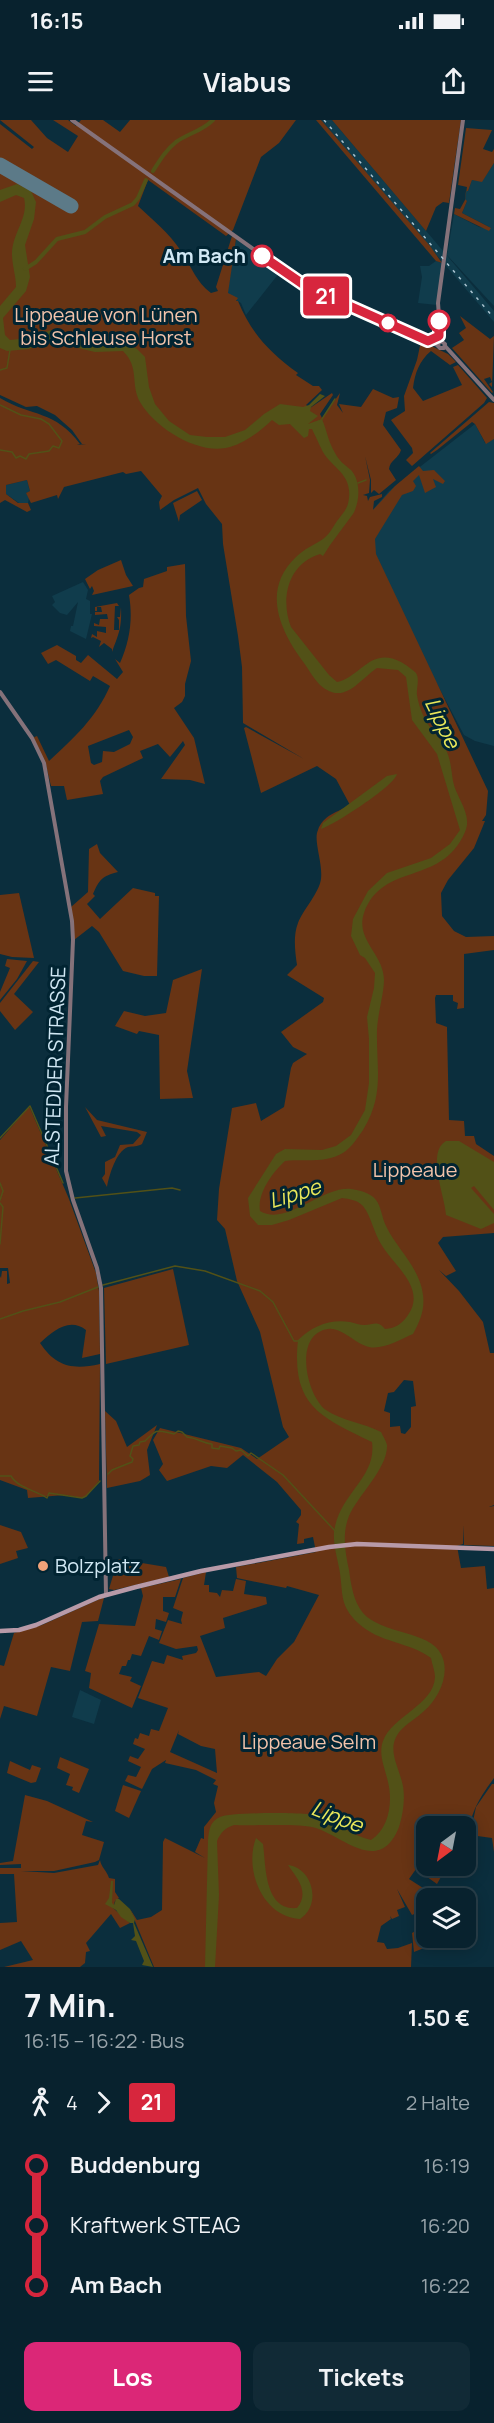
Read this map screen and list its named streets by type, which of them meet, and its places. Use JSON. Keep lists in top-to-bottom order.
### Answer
{
  "streets": {
    "street": ["ALSTEDDER STRASSE"]
  },
  "water": ["Lippe"],
  "parks": ["Lippeaue von Lünen bis Schleuse Horst", "Lippeaue", "Lippeaue Selm"],
  "places": ["Am Bach", "Bolzplatz"],
  "lines": ["bus line 21"],
  "north": "bottom left",
  "page": {
    "status": "16:15",
    "header": "Viabus",
    "on_map": "21",
    "heading": ["7 Min.", "16:15 – 16:22 · Bus", "1.50 €"],
    "legs": ["4", "21", "2 Halte"],
    "list": [
      {
        "name": "Buddenburg",
        "value": "16:19"
      },
      {
        "name": "Kraftwerk STEAG",
        "value": "16:20"
      },
      {
        "name": "Am Bach",
        "value": "16:22"
      }
    ],
    "buttons": ["Los", "Tickets"]
  }
}
